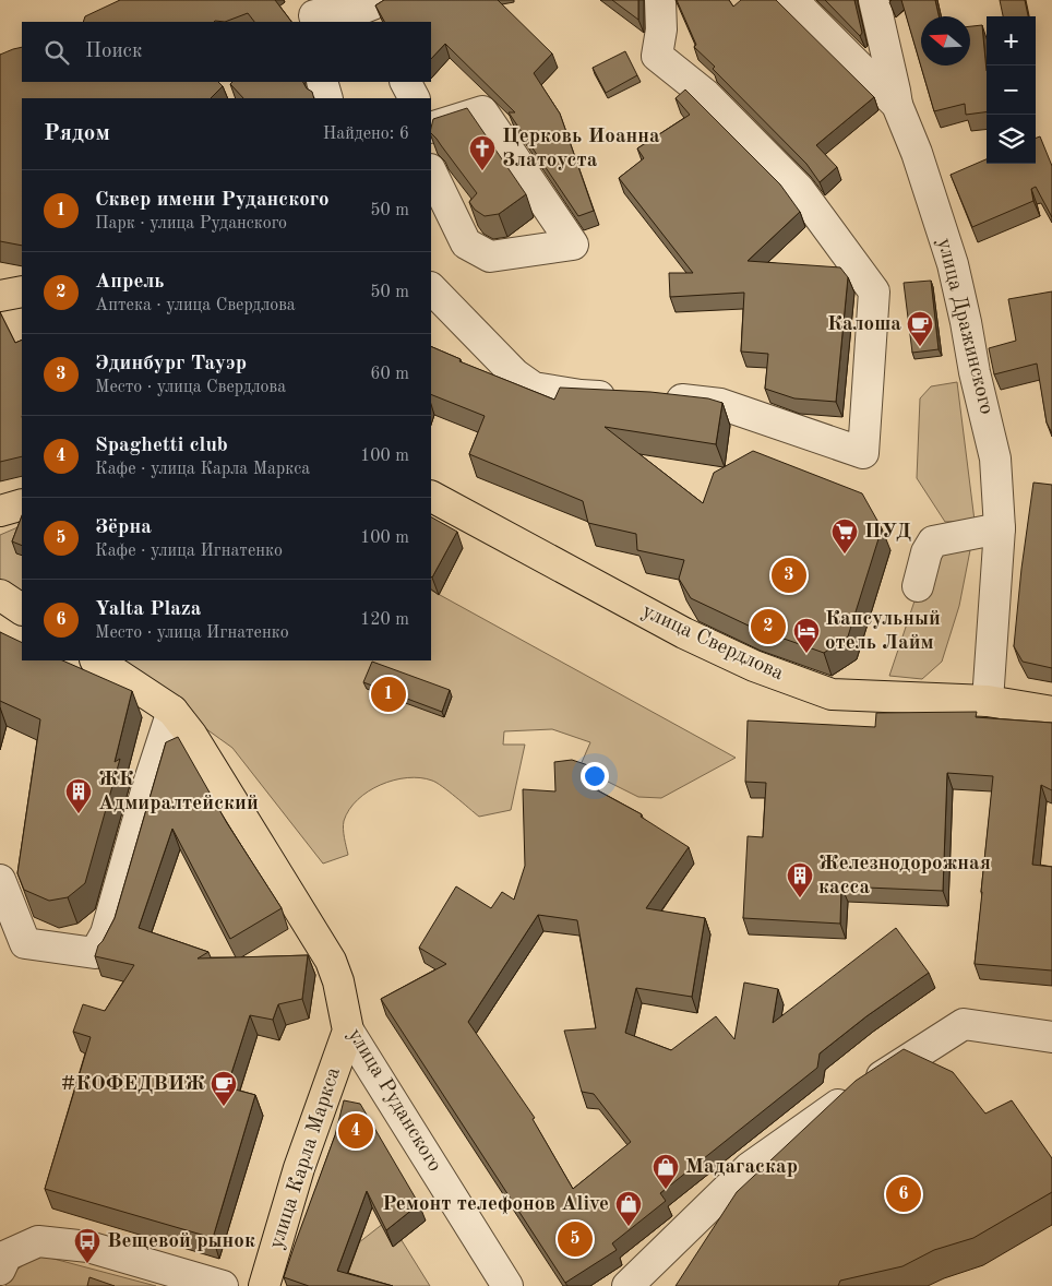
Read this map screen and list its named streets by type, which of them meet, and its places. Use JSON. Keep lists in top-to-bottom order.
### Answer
{
  "streets": {
    "main road": ["улица Свердлова", "улица Руданского", "улица Карла Маркса"],
    "street": ["улица Дражинского"]
  },
  "crossings": [
    ["улица Дражинского", "улица Свердлова"],
    ["улица Руданского", "улица Карла Маркса"]
  ],
  "places": {
    "church": ["Церковь Иоанна Златоуста"],
    "cafe": ["Калоша", "#КОФЕДВИЖ"],
    "supermarket": ["ПУД"],
    "hotel": ["Капсульный отель Лайм"],
    "building": ["ЖК Адмиралтейский", "Железнодорожная касса"],
    "shop": ["Мадагаскар", "Ремонт телефонов Alive"],
    "bus stop": ["Вещевой рынок"]
  },
  "north": "left",
  "page": {
    "map_buttons": ["+", "−"],
    "search": "Поиск",
    "heading": ["Рядом", "Найдено: 6"],
    "list": [
      {
        "mark": "1",
        "name": "Сквер имени Руданского",
        "note": "Парк · улица Руданского",
        "value": "50 m"
      },
      {
        "mark": "2",
        "name": "Апрель",
        "note": "Аптека · улица Свердлова",
        "value": "50 m"
      },
      {
        "mark": "3",
        "name": "Эдинбург Тауэр",
        "note": "Место · улица Свердлова",
        "value": "60 m"
      },
      {
        "mark": "4",
        "name": "Spaghetti club",
        "note": "Кафе · улица Карла Маркса",
        "value": "100 m"
      },
      {
        "mark": "5",
        "name": "Зёрна",
        "note": "Кафе · улица Игнатенко",
        "value": "100 m"
      },
      {
        "mark": "6",
        "name": "Yalta Plaza",
        "note": "Место · улица Игнатенко",
        "value": "120 m"
      }
    ],
    "pins": [
      "3",
      "2",
      "1",
      "4",
      "6",
      "5"
    ]
  }
}
